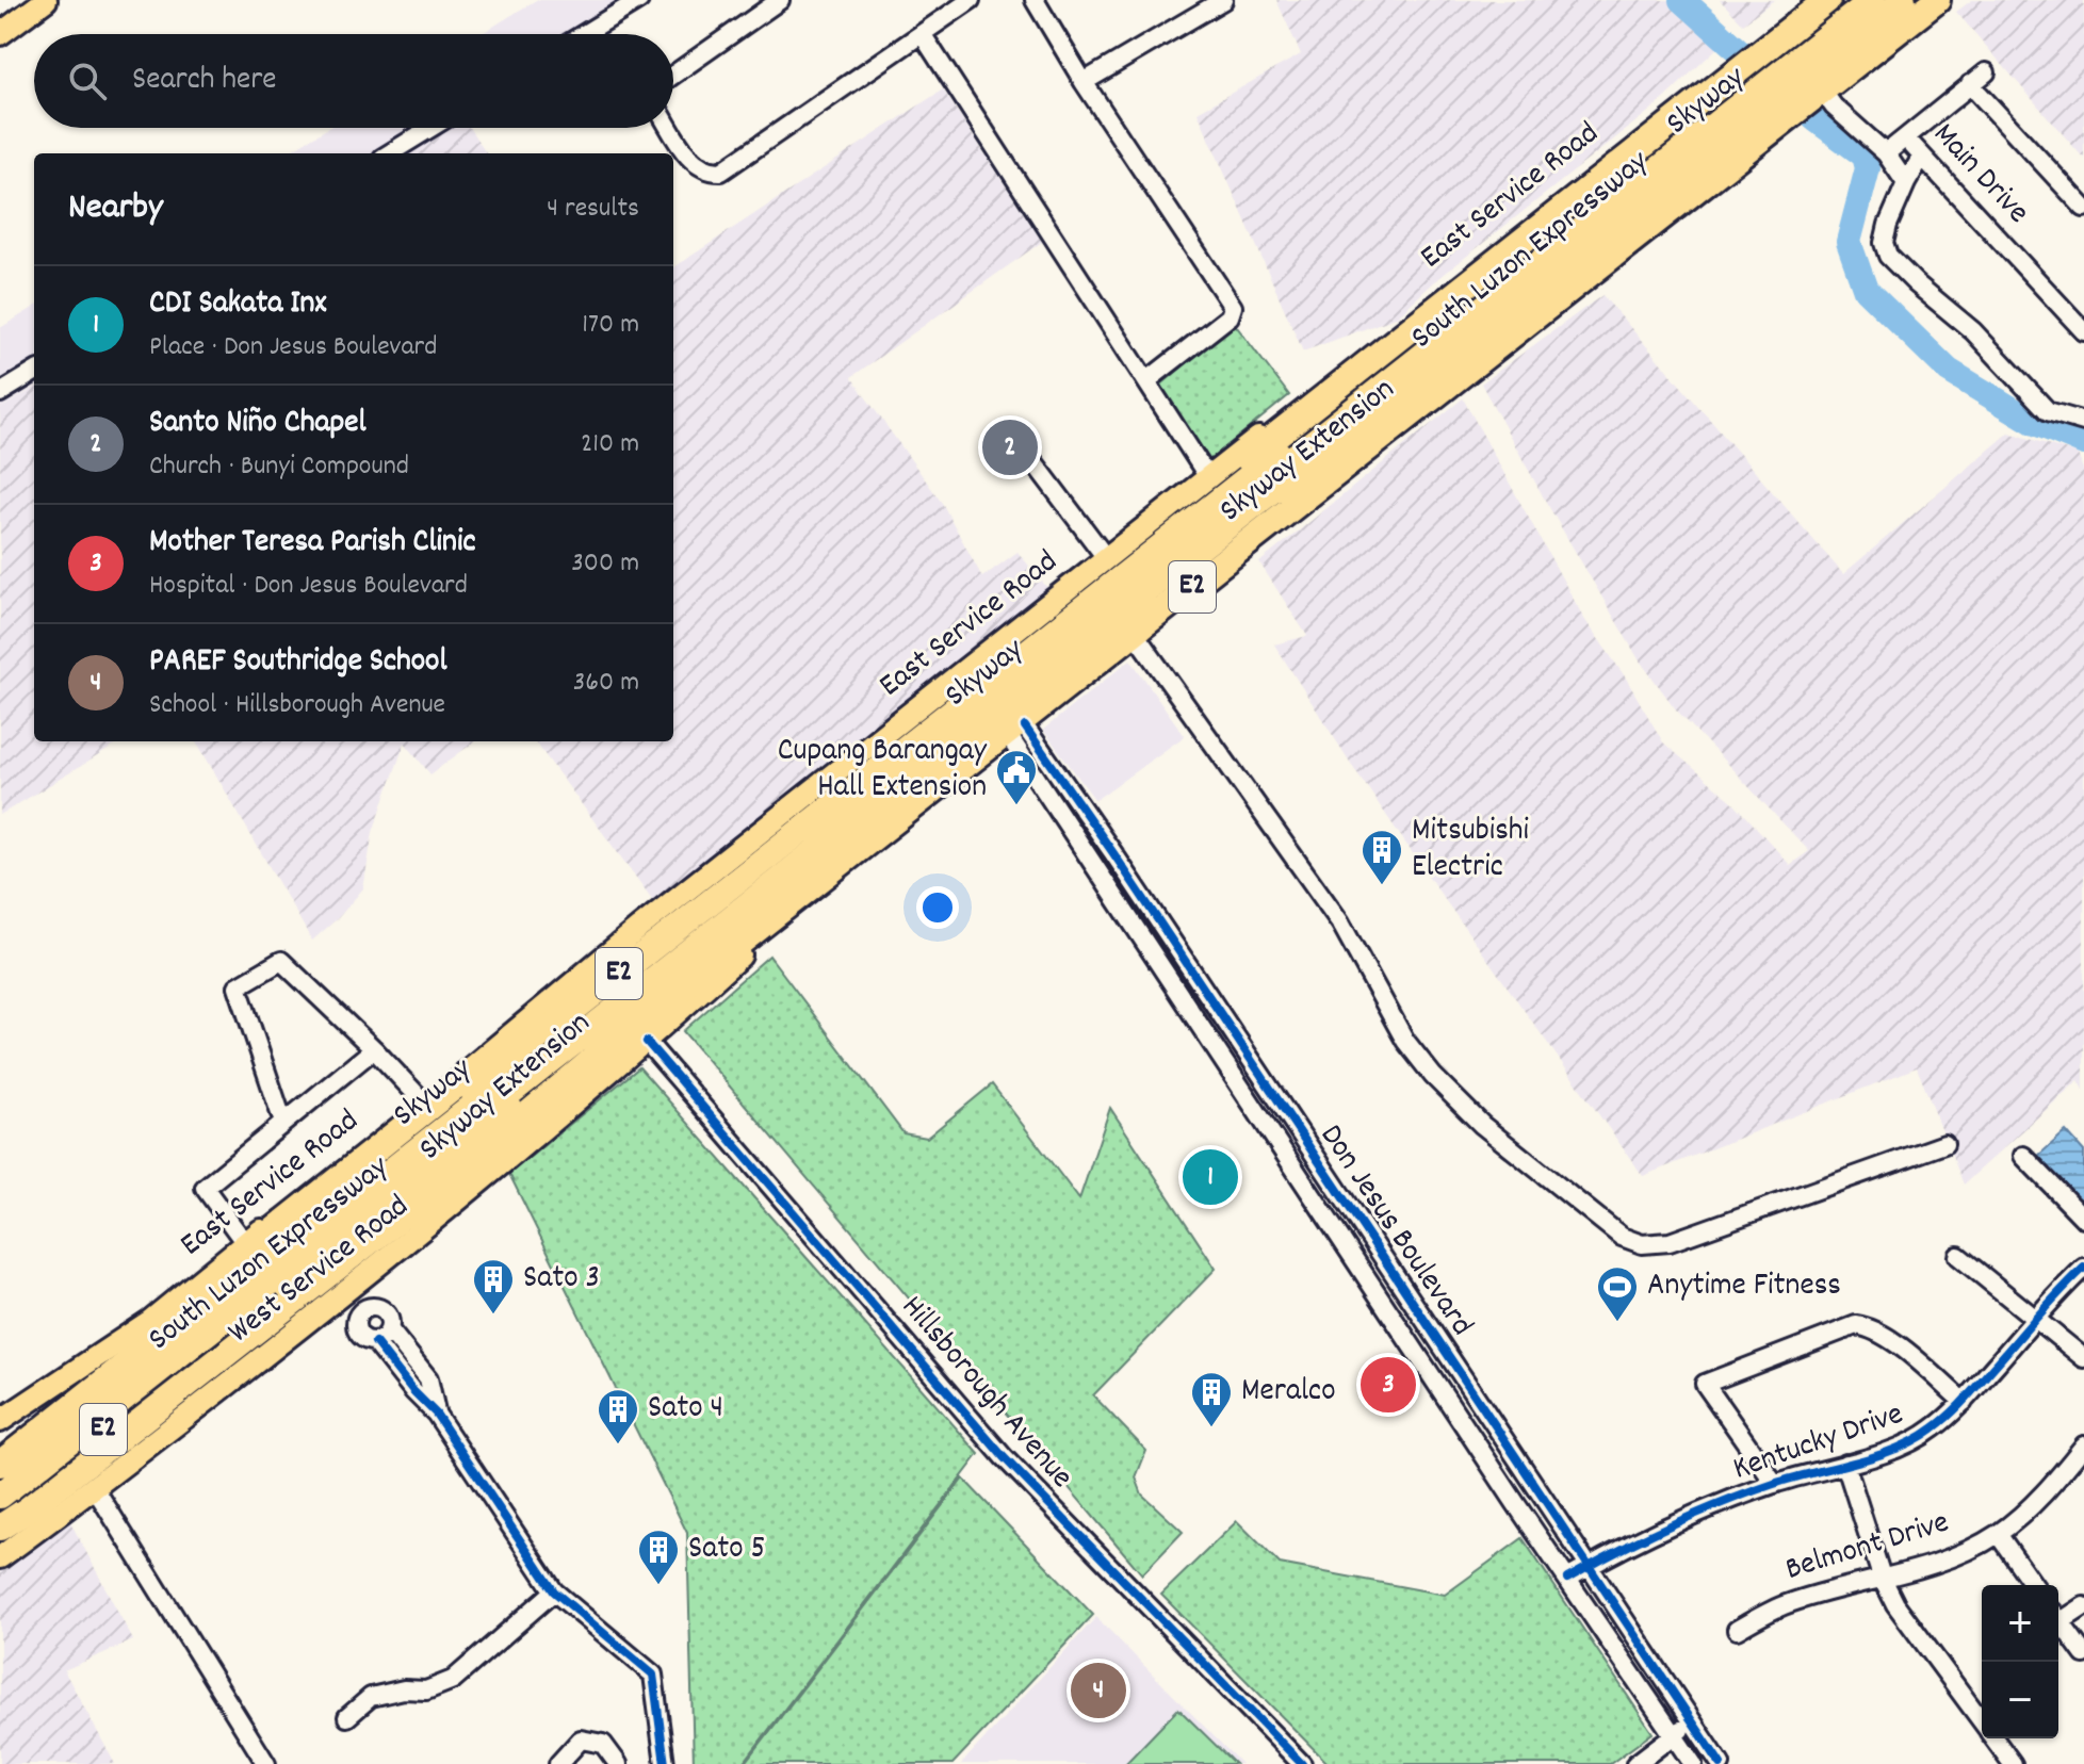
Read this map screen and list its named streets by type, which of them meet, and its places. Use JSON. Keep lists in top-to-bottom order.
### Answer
{
  "streets": {
    "highway": [
      "Skyway",
      "South Luzon Expressway",
      "Skyway Extension",
      "E2"
    ],
    "main road": ["East Service Road", "West Service Road"],
    "street": [
      "Main Drive",
      "Don Jesus Boulevard",
      "Hillsborough Avenue",
      "Kentucky Drive",
      "Belmont Drive"
    ]
  },
  "crossings": [
    ["Main Drive", "West Service Road"],
    ["East Service Road", "South Luzon Expressway"],
    ["South Luzon Expressway", "West Service Road"],
    ["Don Jesus Boulevard", "West Service Road"],
    ["Don Jesus Boulevard", "Kentucky Drive"],
    ["West Service Road", "Hillsborough Avenue"]
  ],
  "places": {
    "public building": ["Cupang Barangay Hall Extension"],
    "building": [
      "Mitsubishi Electric",
      "Sato 3",
      "Meralco",
      "Sato 4",
      "Sato 5"
    ],
    "sports": ["Anytime Fitness"]
  },
  "page": {
    "search": "Search here",
    "heading": ["Nearby", "4 results"],
    "list": [
      {
        "mark": "1",
        "name": "CDI Sakata Inx",
        "note": "Place · Don Jesus Boulevard",
        "value": "170 m"
      },
      {
        "mark": "2",
        "name": "Santo Niño Chapel",
        "note": "Church · Bunyi Compound",
        "value": "210 m"
      },
      {
        "mark": "3",
        "name": "Mother Teresa Parish Clinic",
        "note": "Hospital · Don Jesus Boulevard",
        "value": "300 m"
      },
      {
        "mark": "4",
        "name": "PAREF Southridge School",
        "note": "School · Hillsborough Avenue",
        "value": "360 m"
      }
    ],
    "pins": [
      "2",
      "1",
      "3",
      "4"
    ],
    "map_buttons": ["+", "−"]
  }
}
